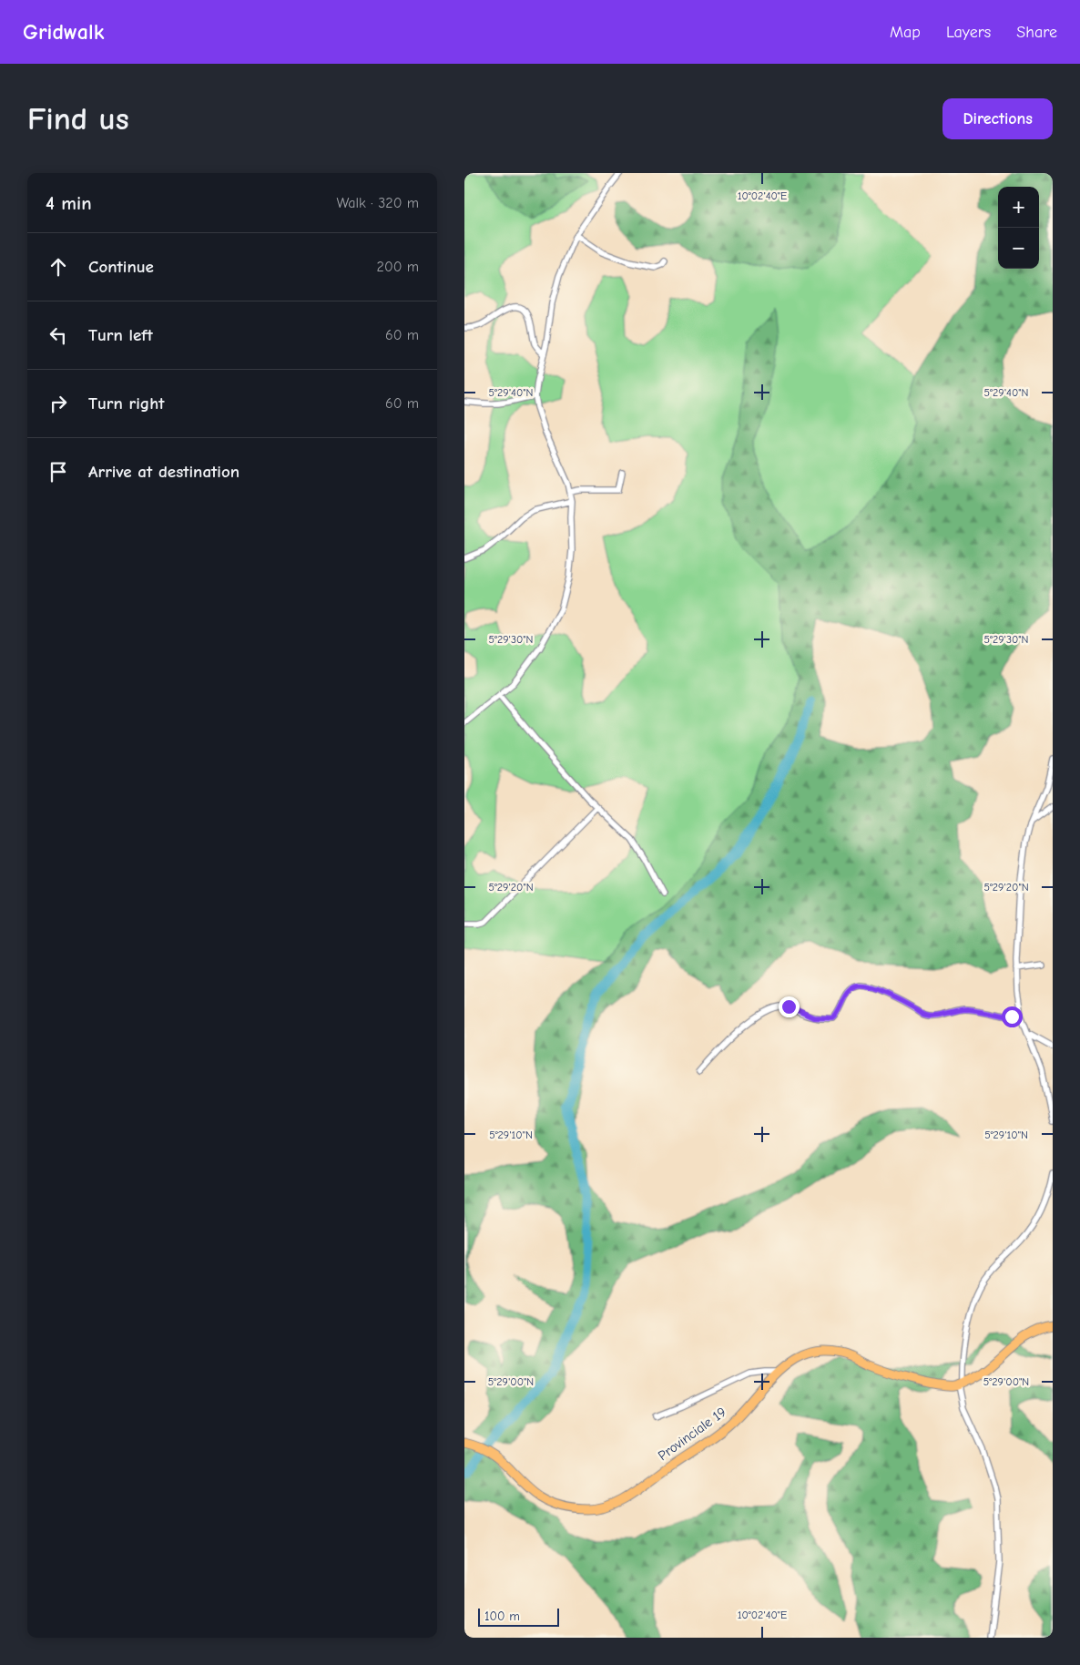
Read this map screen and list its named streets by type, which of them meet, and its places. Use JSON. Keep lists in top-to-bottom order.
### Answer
{
  "streets": {
    "main road": ["Provinciale 19"]
  },
  "scale_bar": "100 m",
  "page": {
    "header": "Gridwalk",
    "nav": ["Map", "Layers", "Share"],
    "buttons": "Directions",
    "title": "Find us",
    "heading": ["4 min", "Walk · 320 m"],
    "map_buttons": ["+", "−"],
    "list": [
      ["Continue", "200 m"],
      ["Turn left", "60 m"],
      ["Turn right", "60 m"],
      "Arrive at destination"
    ],
    "scale": "100 m"
  },
  "coordinates": [
    "10°02'40\"E",
    "5°29'40\"N",
    "5°29'30\"N",
    "5°29'20\"N",
    "5°29'10\"N",
    "5°29'00\"N"
  ]
}
